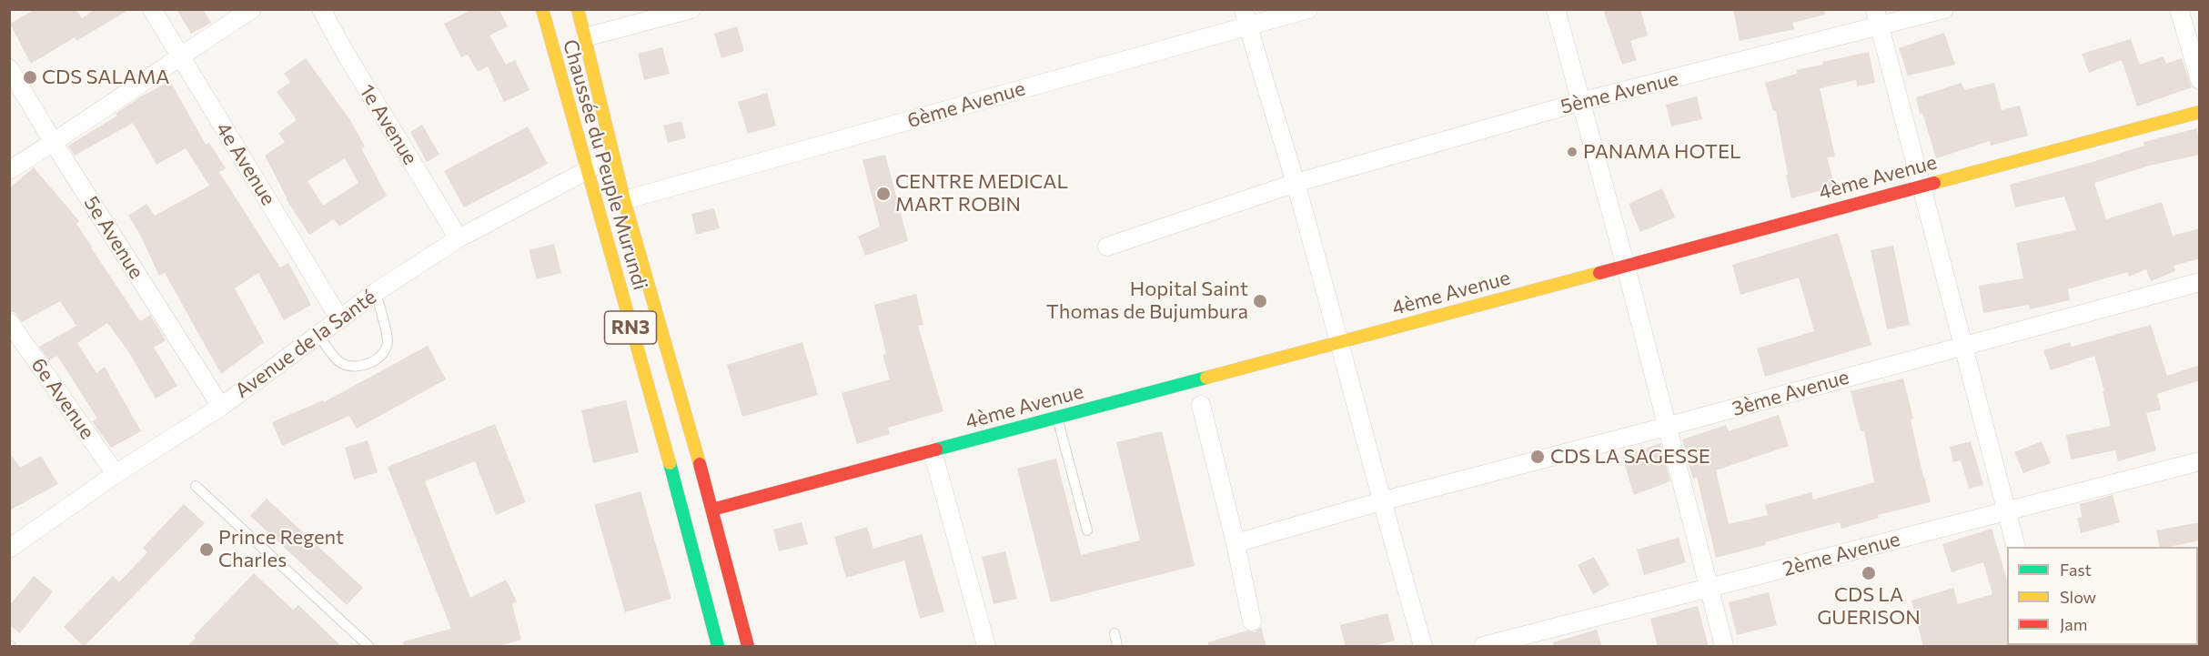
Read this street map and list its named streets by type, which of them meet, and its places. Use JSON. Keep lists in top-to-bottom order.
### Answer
{
  "streets": {
    "main road": ["Chaussée du Peuple Murundi", "4ème Avenue", "RN3"],
    "street": [
      "5ème Avenue",
      "6ème Avenue",
      "1e Avenue",
      "4e Avenue",
      "5e Avenue",
      "Avenue de la Santé",
      "3ème Avenue",
      "6e Avenue",
      "2ème Avenue"
    ]
  },
  "crossings": [
    ["6ème Avenue", "Chaussée du Peuple Murundi"],
    ["1e Avenue", "Avenue de la Santé"],
    ["4e Avenue", "Avenue de la Santé"],
    ["Chaussée du Peuple Murundi", "4ème Avenue"],
    ["Chaussée du Peuple Murundi", "Avenue de la Santé"],
    ["5e Avenue", "Avenue de la Santé"],
    ["Avenue de la Santé", "6e Avenue"]
  ],
  "places": [
    "CDS SALAMA",
    "PANAMA HOTEL",
    "CENTRE MEDICAL MART ROBIN",
    "Hopital Saint Thomas de Bujumbura",
    "CDS LA SAGESSE",
    "Prince Regent Charles",
    "CDS LA GUERISON"
  ],
  "legend": ["Fast", "Slow", "Jam"]
}
